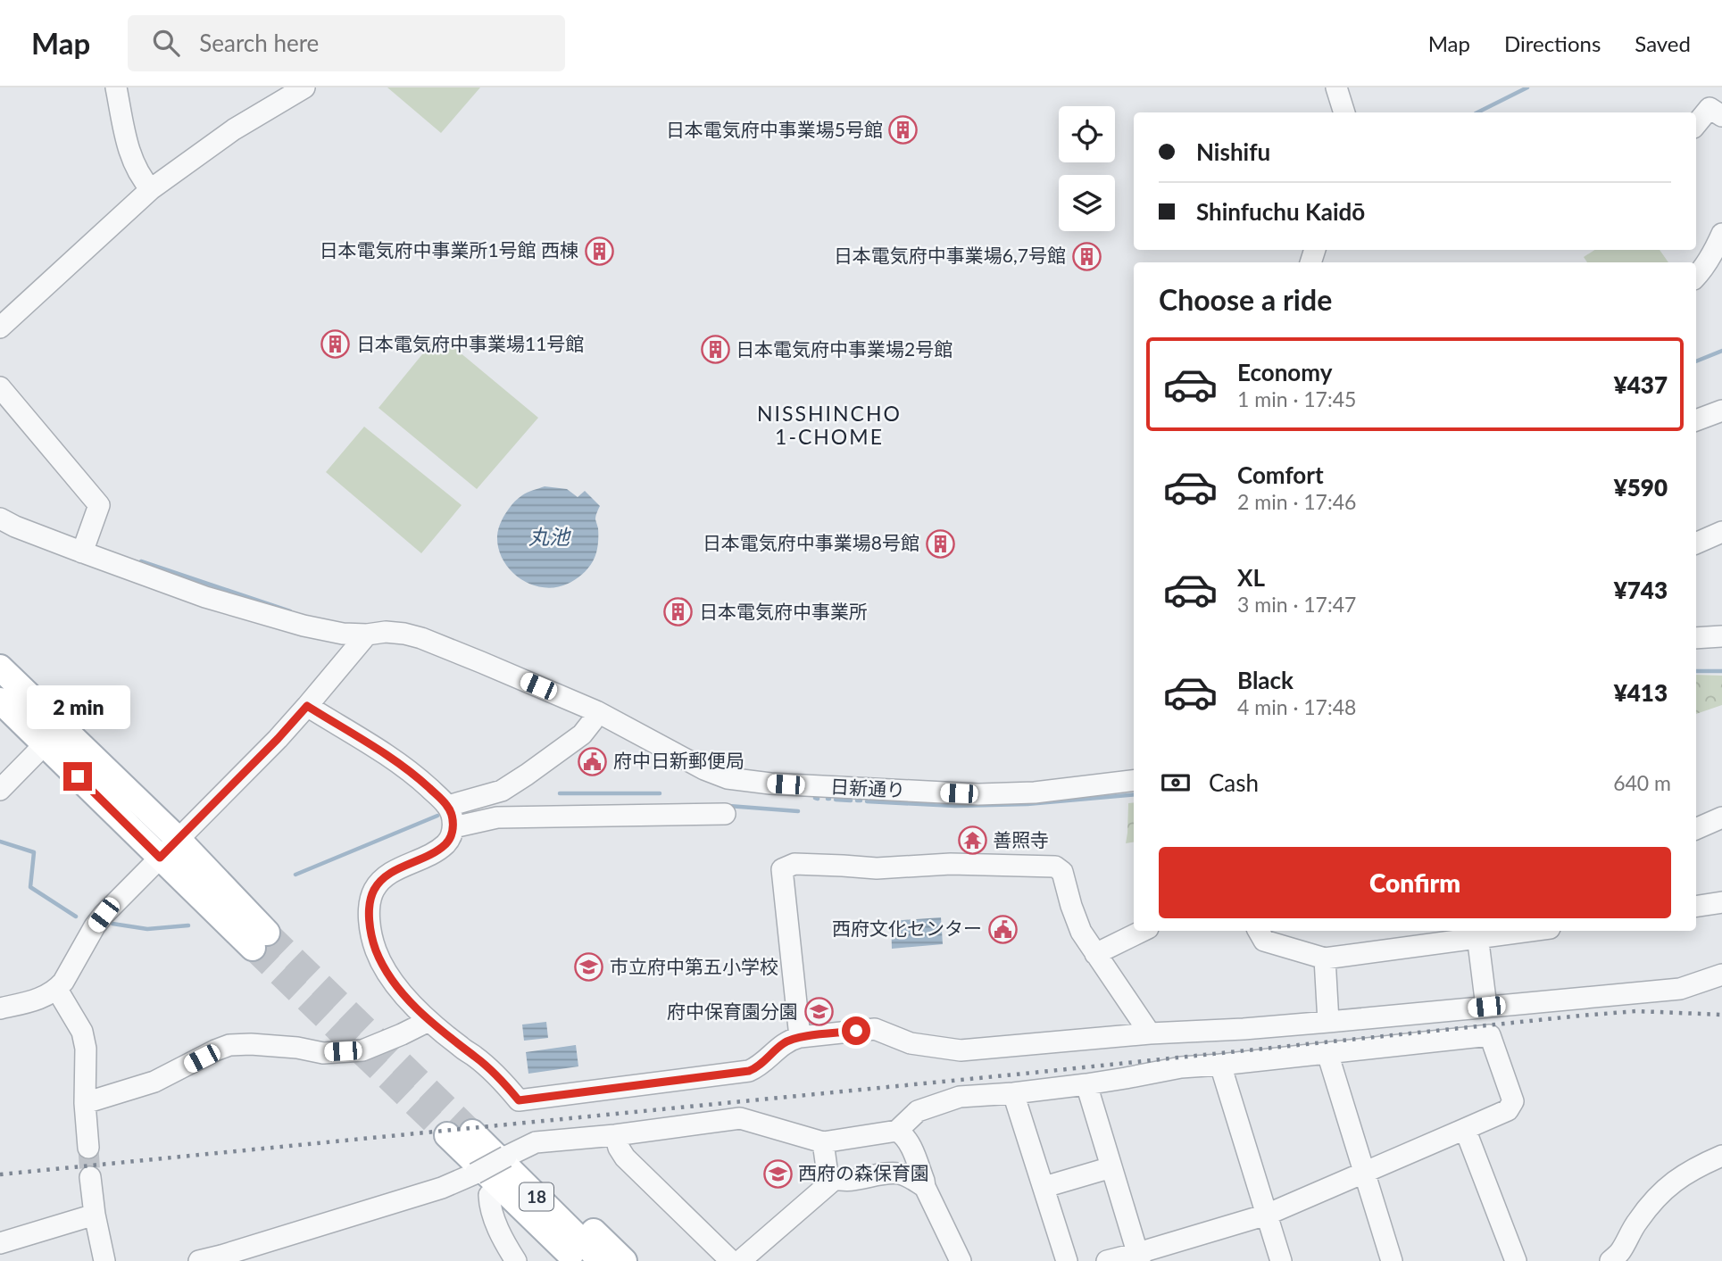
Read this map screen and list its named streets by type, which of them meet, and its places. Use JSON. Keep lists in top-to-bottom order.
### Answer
{
  "streets": {
    "main road": ["18"],
    "street": ["日新通り"]
  },
  "districts": ["NISSHINCHO 1-CHOME"],
  "water": ["丸池"],
  "places": {
    "building": [
      "日本電気府中事業場5号館",
      "日本電気府中事業所1号館 西棟",
      "日本電気府中事業場6,7号館",
      "日本電気府中事業場11号館",
      "日本電気府中事業場2号館",
      "日本電気府中事業場8号館",
      "日本電気府中事業所"
    ],
    "public building": ["府中日新郵便局", "西府文化センター"],
    "temple": ["善照寺"],
    "school or university": ["市立府中第五小学校", "府中保育園分園", "西府の森保育園"]
  },
  "page": {
    "header": "Map",
    "search": "Search here",
    "nav": ["Map", "Directions", "Saved"],
    "banner": ["Nishifu", "Shinfuchu Kaidō"],
    "heading": "Choose a ride",
    "list": [
      {
        "name": "Economy",
        "note": "1 min · 17:45",
        "value": "¥437"
      },
      {
        "name": "Comfort",
        "note": "2 min · 17:46",
        "value": "¥590"
      },
      {
        "name": "XL",
        "note": "3 min · 17:47",
        "value": "¥743"
      },
      {
        "name": "Black",
        "note": "4 min · 17:48",
        "value": "¥413"
      }
    ],
    "bubble": "2 min",
    "pay": ["Cash", "640 m"],
    "buttons": "Confirm"
  }
}
